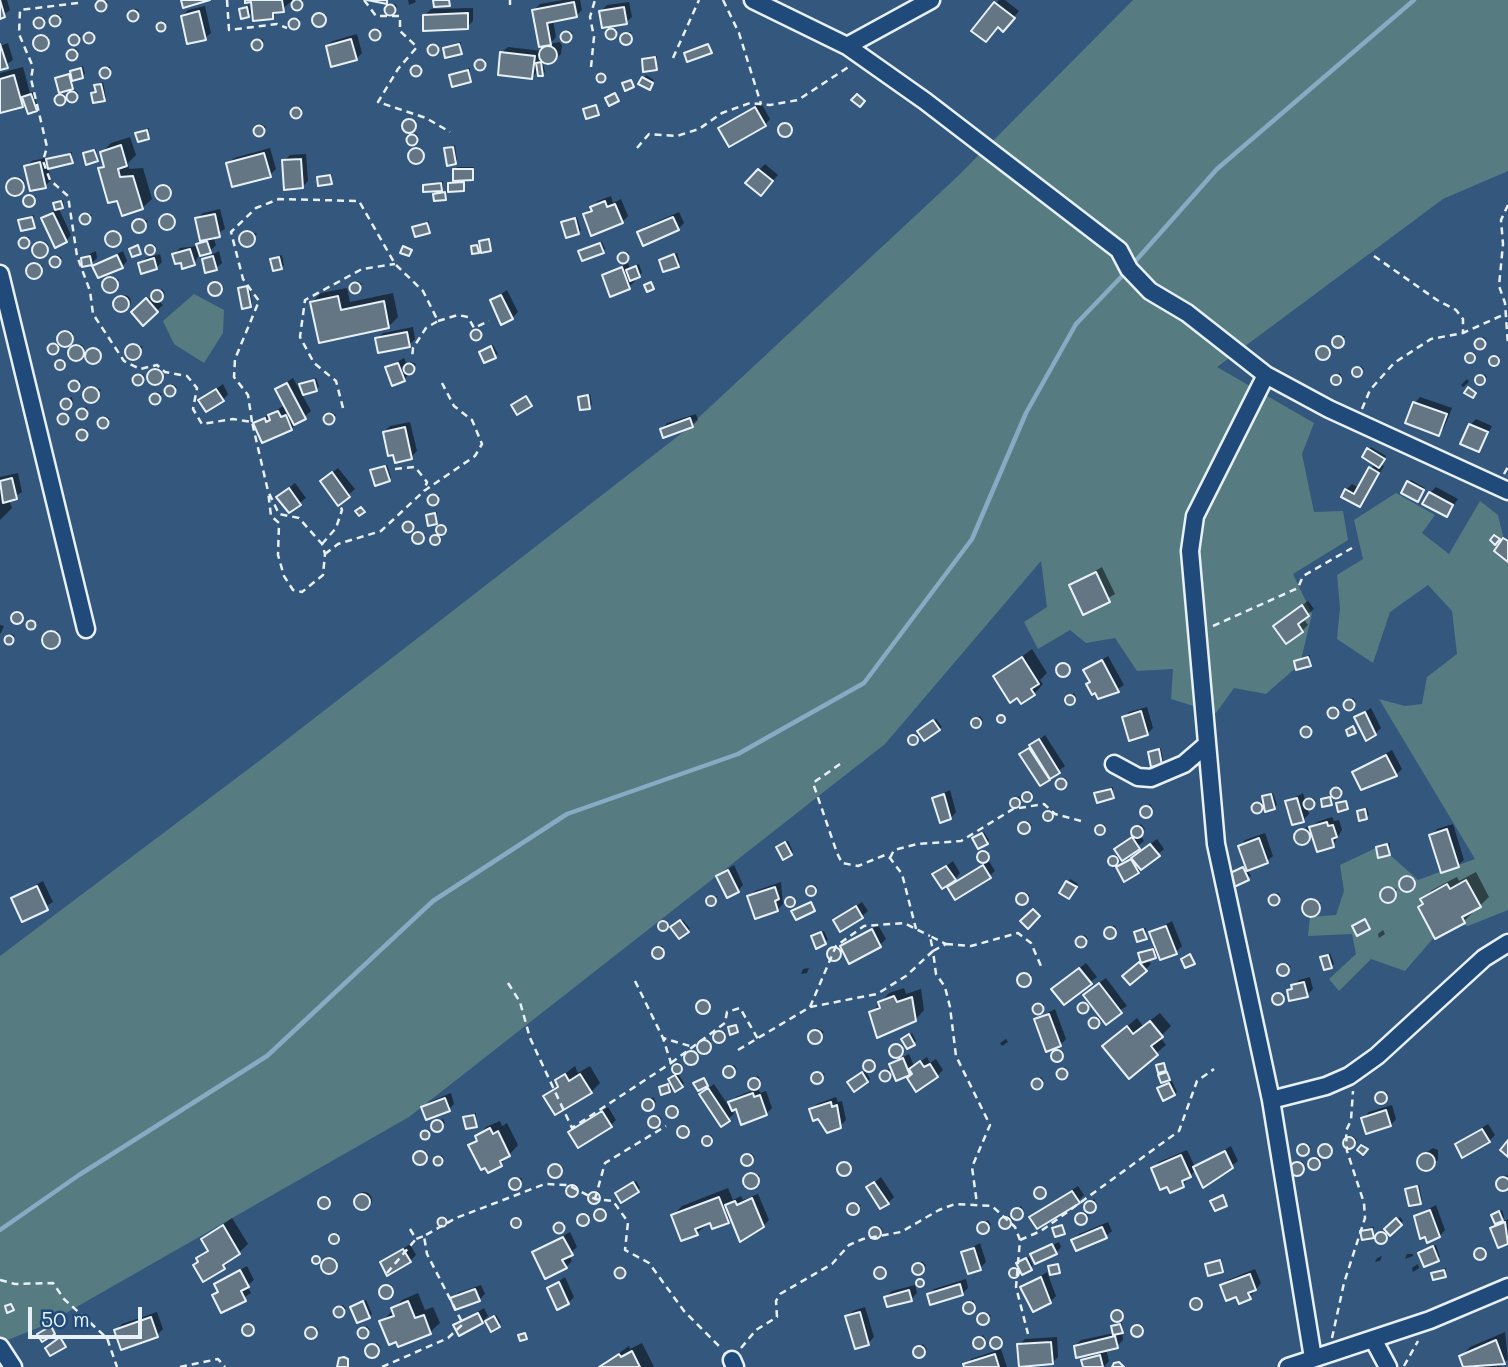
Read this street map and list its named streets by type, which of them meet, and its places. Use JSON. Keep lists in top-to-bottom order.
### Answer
{
  "scale_bar": "50 m"
}
